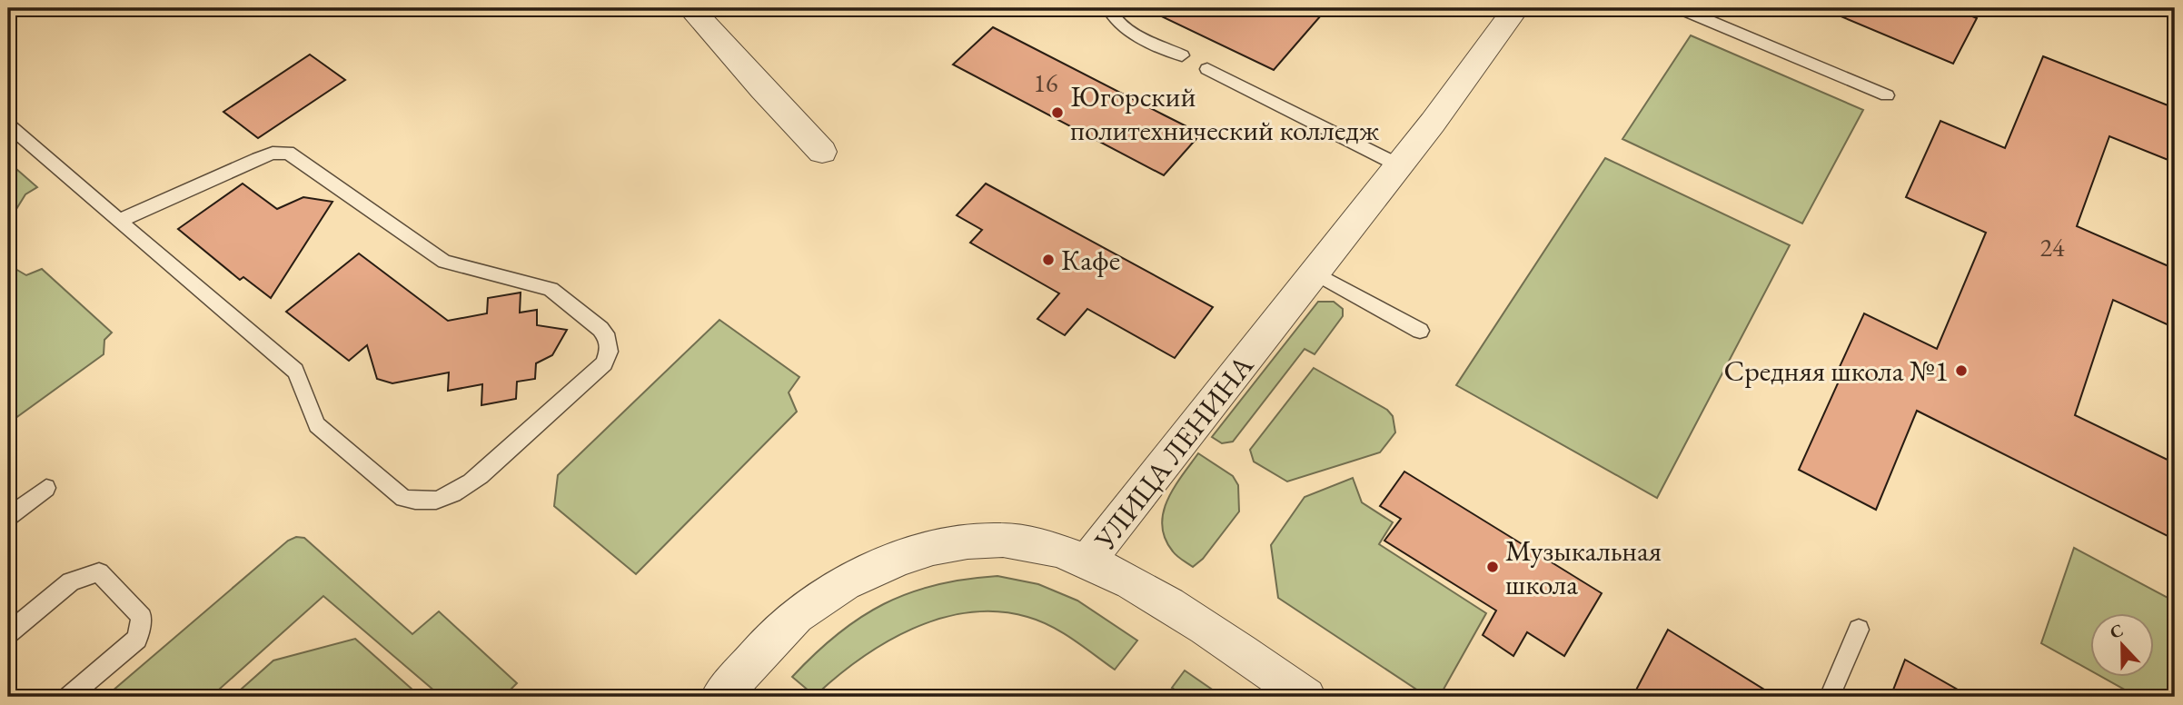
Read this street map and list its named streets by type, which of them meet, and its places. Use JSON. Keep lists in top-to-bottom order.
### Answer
{
  "streets": {
    "street": ["УЛИЦА ЛЕНИНА"]
  },
  "places": [
    "Югорский политехнический колледж",
    "Кафе",
    "Средняя школа №1",
    "Музыкальная школа"
  ],
  "house_numbers": ["16", "24"],
  "north": "top"
}
